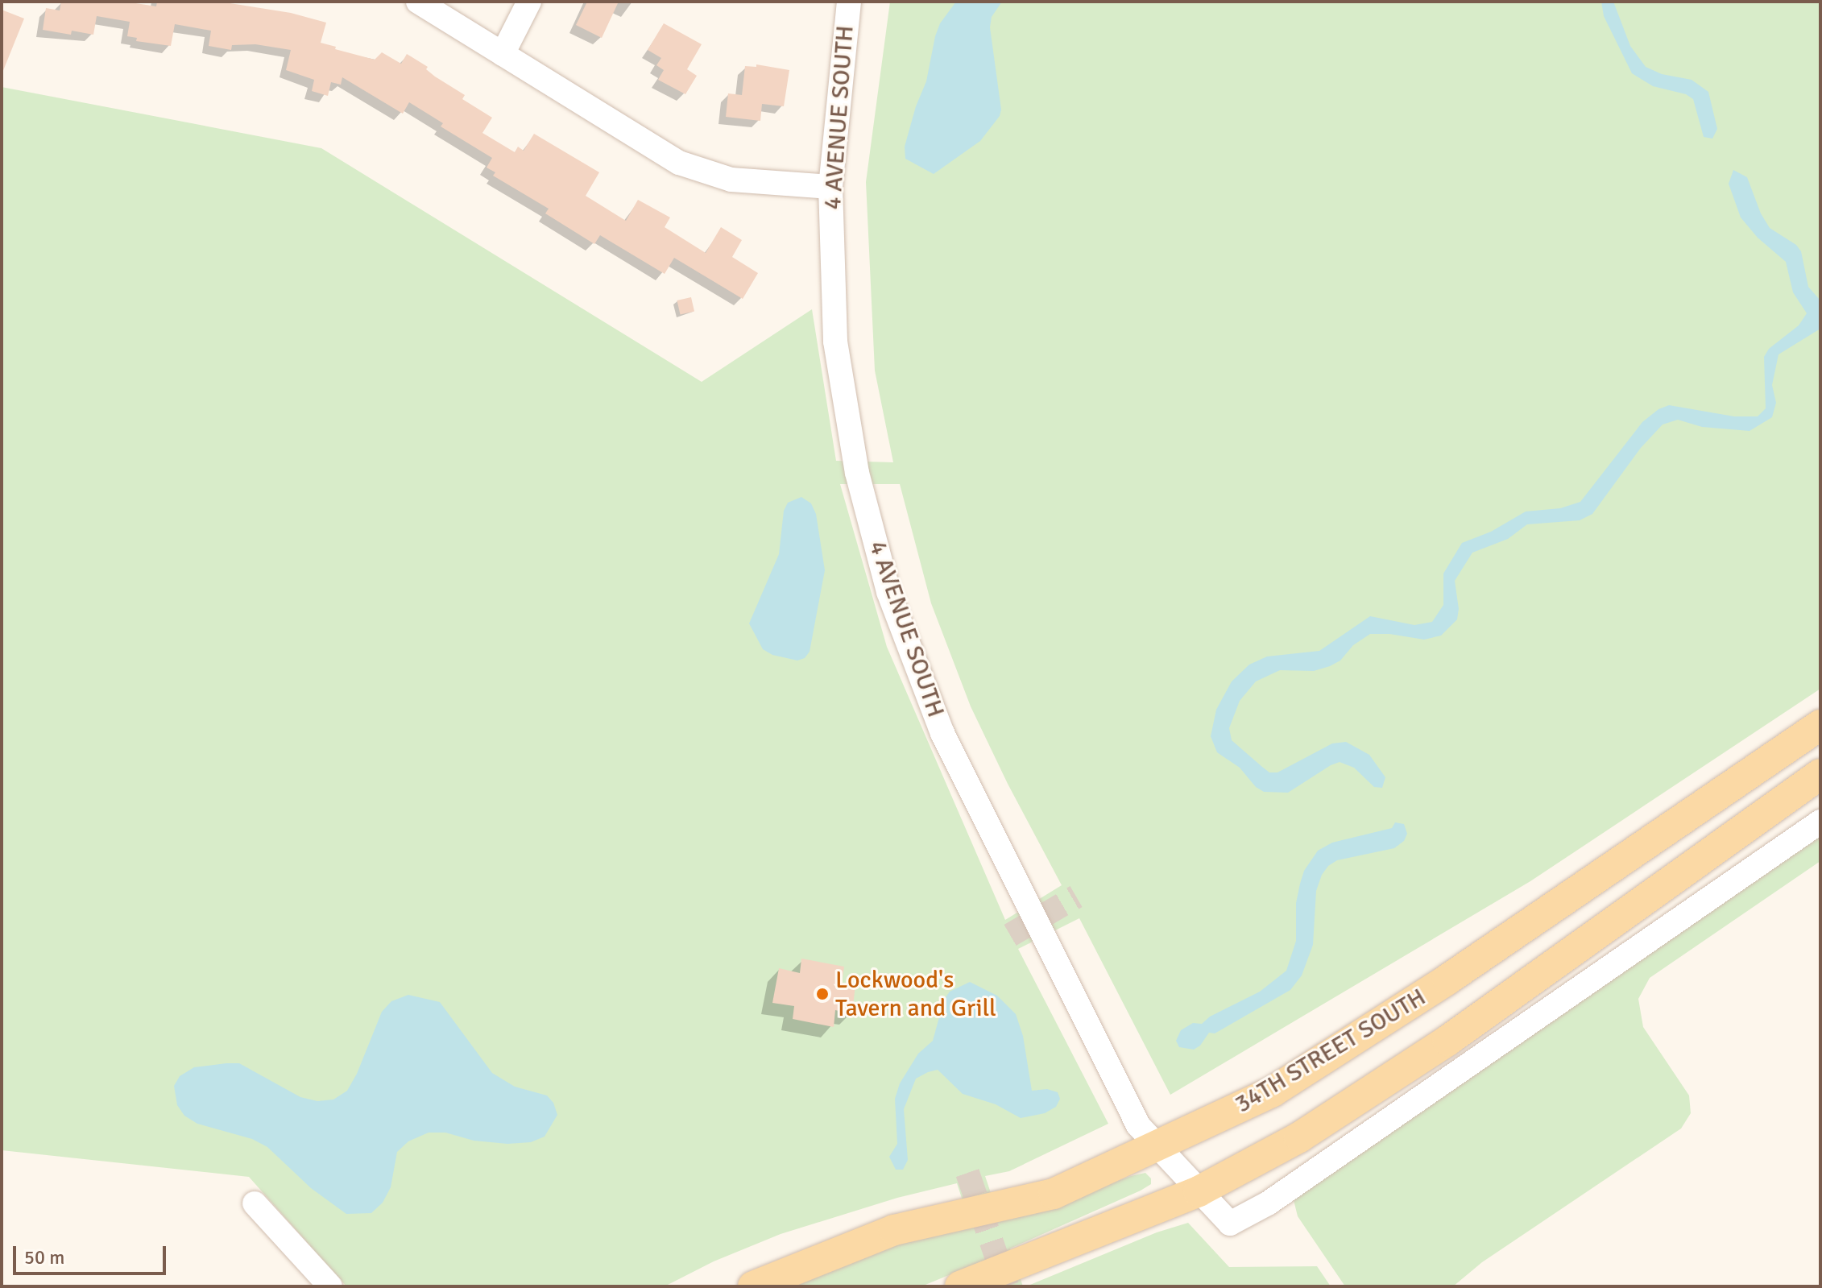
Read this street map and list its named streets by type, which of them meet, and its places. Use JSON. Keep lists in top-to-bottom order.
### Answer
{
  "streets": {
    "main road": ["34TH STREET SOUTH"],
    "street": ["4 AVENUE SOUTH"]
  },
  "crossings": [
    ["4 AVENUE SOUTH", "34TH STREET SOUTH"]
  ],
  "places": ["Lockwood's Tavern and Grill"],
  "scale_bar": "50 m"
}
